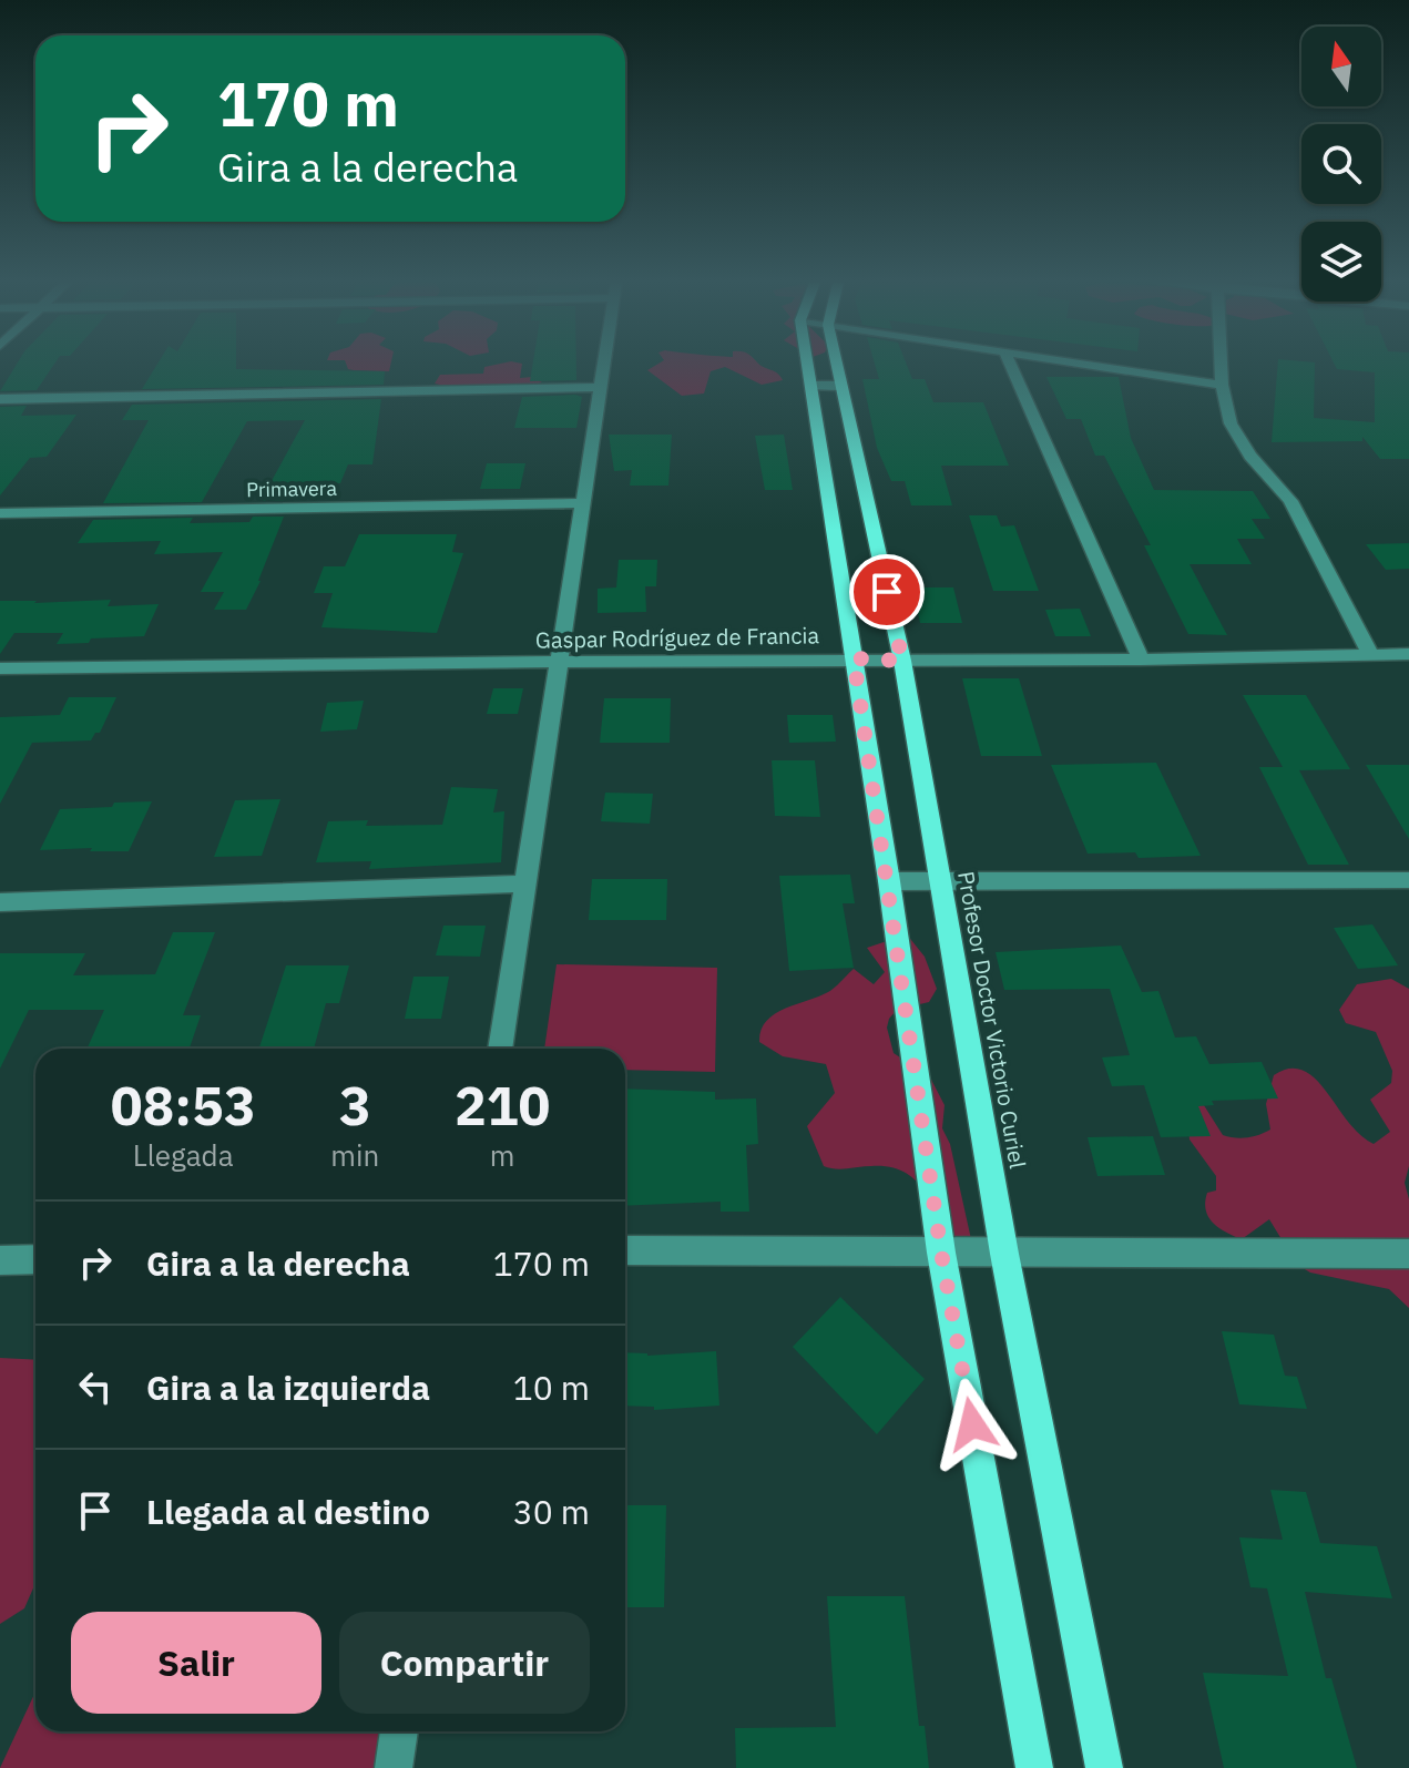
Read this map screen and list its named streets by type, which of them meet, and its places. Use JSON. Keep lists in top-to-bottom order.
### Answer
{
  "streets": {
    "main road": ["Profesor Doctor Victorio Curiel"],
    "street": ["Primavera", "Gaspar Rodríguez de Francia"]
  },
  "crossings": [
    ["Gaspar Rodríguez de Francia", "Profesor Doctor Victorio Curiel"]
  ],
  "north": "top",
  "page": {
    "turn": ["170 m", "Gira a la derecha"],
    "eta": [
      "08:53",
      "Llegada",
      "3",
      "min",
      "210",
      "m"
    ],
    "list": [
      {
        "name": "Gira a la derecha",
        "value": "170 m"
      },
      {
        "name": "Gira a la izquierda",
        "value": "10 m"
      },
      {
        "name": "Llegada al destino",
        "value": "30 m"
      }
    ],
    "buttons": ["Salir", "Compartir"]
  }
}
